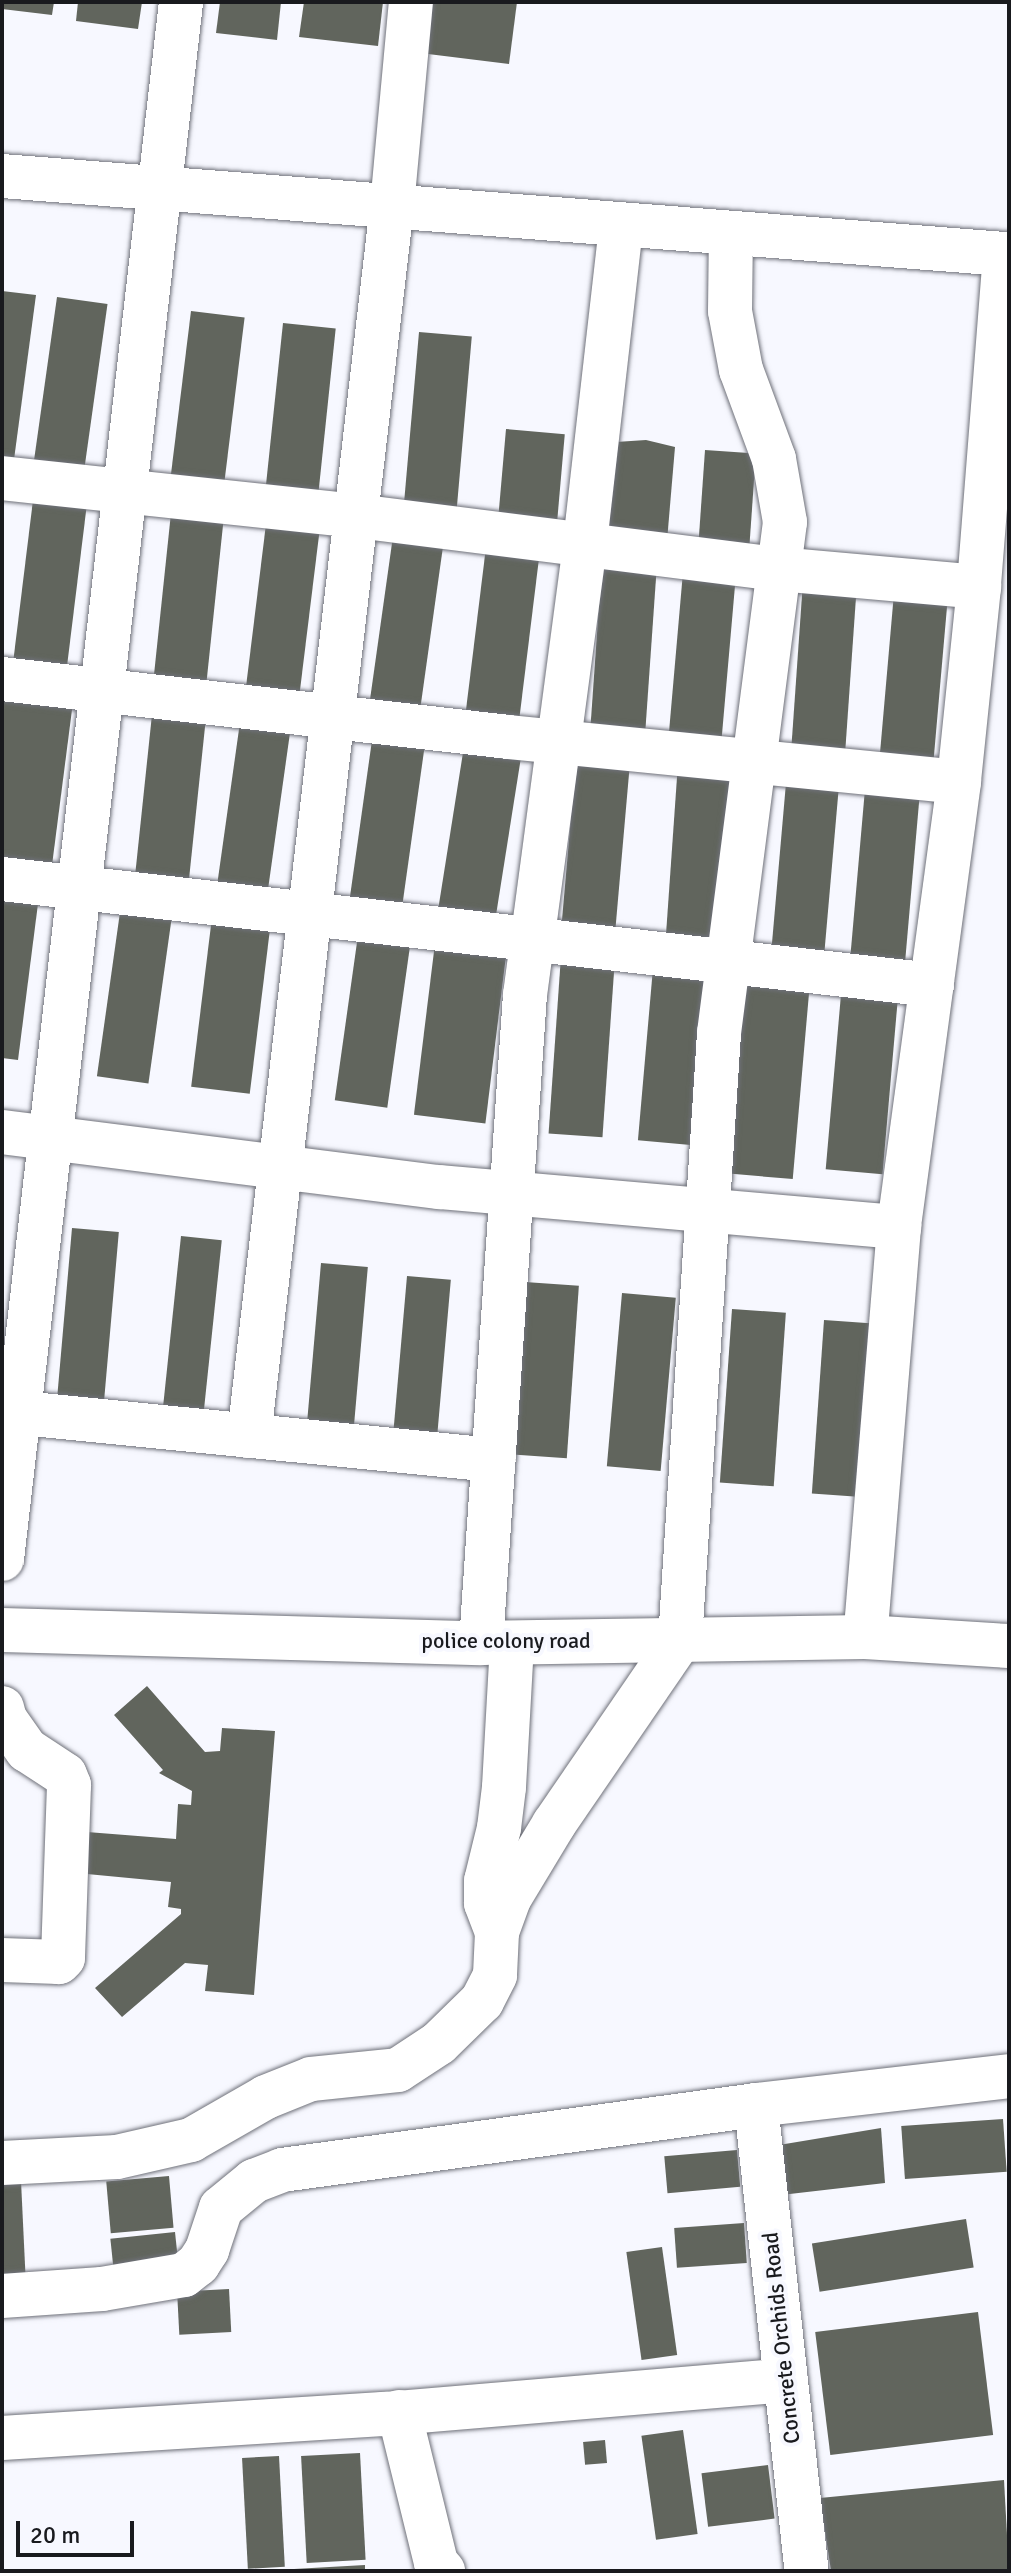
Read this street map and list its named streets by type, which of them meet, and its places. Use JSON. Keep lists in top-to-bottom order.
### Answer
{
  "streets": {
    "street": ["police colony road", "Concrete Orchids Road"]
  },
  "scale_bar": "20 m"
}
